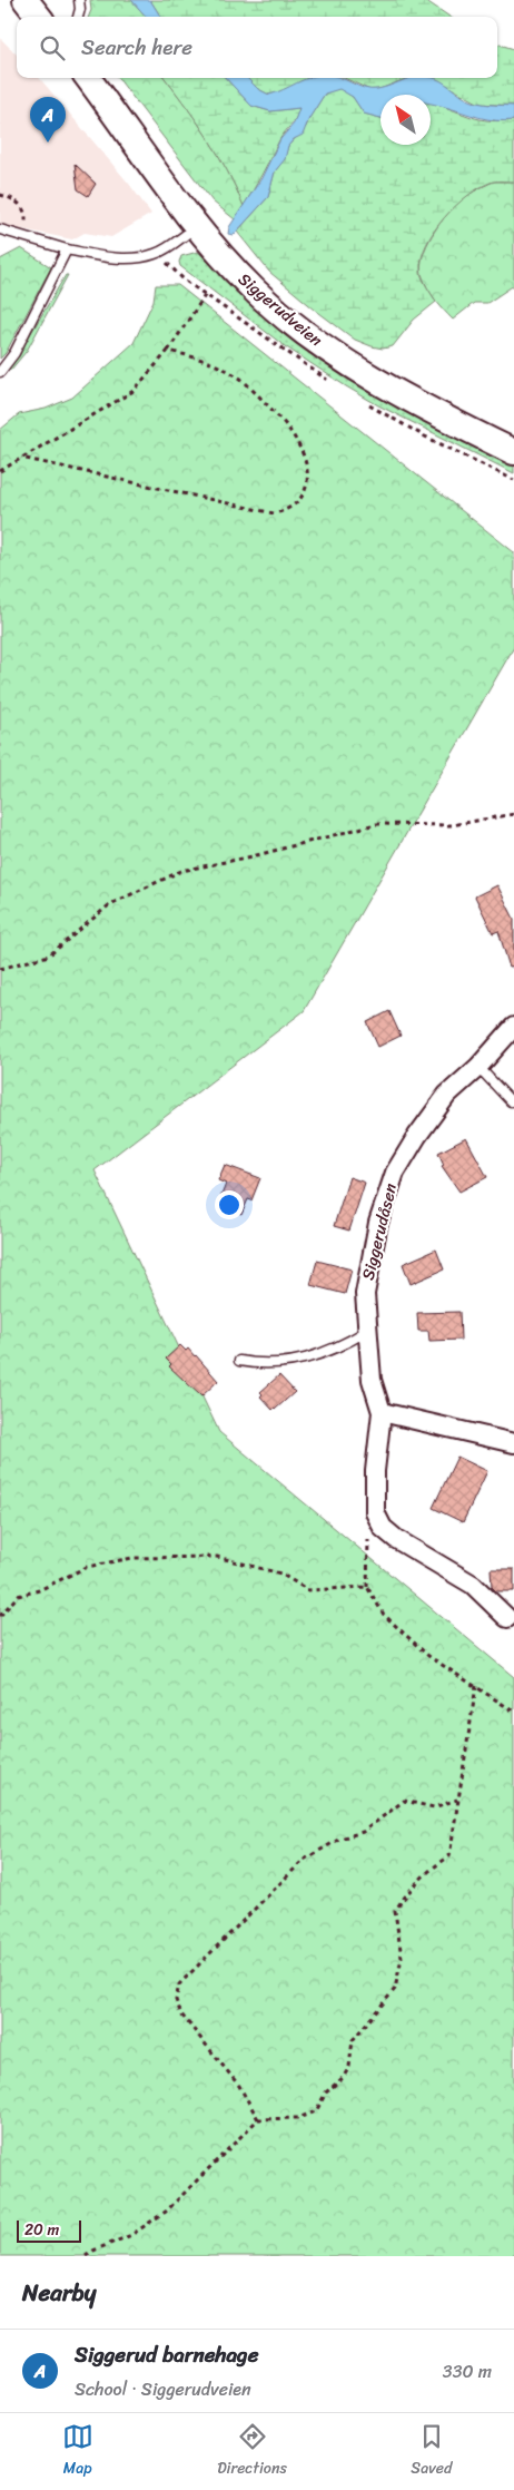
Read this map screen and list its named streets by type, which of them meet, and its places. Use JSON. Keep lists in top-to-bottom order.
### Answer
{
  "streets": {
    "main road": ["Siggerudveien"],
    "street": ["Siggerudåsen"]
  },
  "scale_bar": "20 m",
  "north": "top left",
  "page": {
    "search": "Search here",
    "pins": "A",
    "scale": "20 m",
    "heading": "Nearby",
    "list": [
      {
        "mark": "A",
        "name": "Siggerud barnehage",
        "note": "School · Siggerudveien",
        "value": "330 m"
      }
    ],
    "nav": ["Map", "Directions", "Saved"]
  }
}
